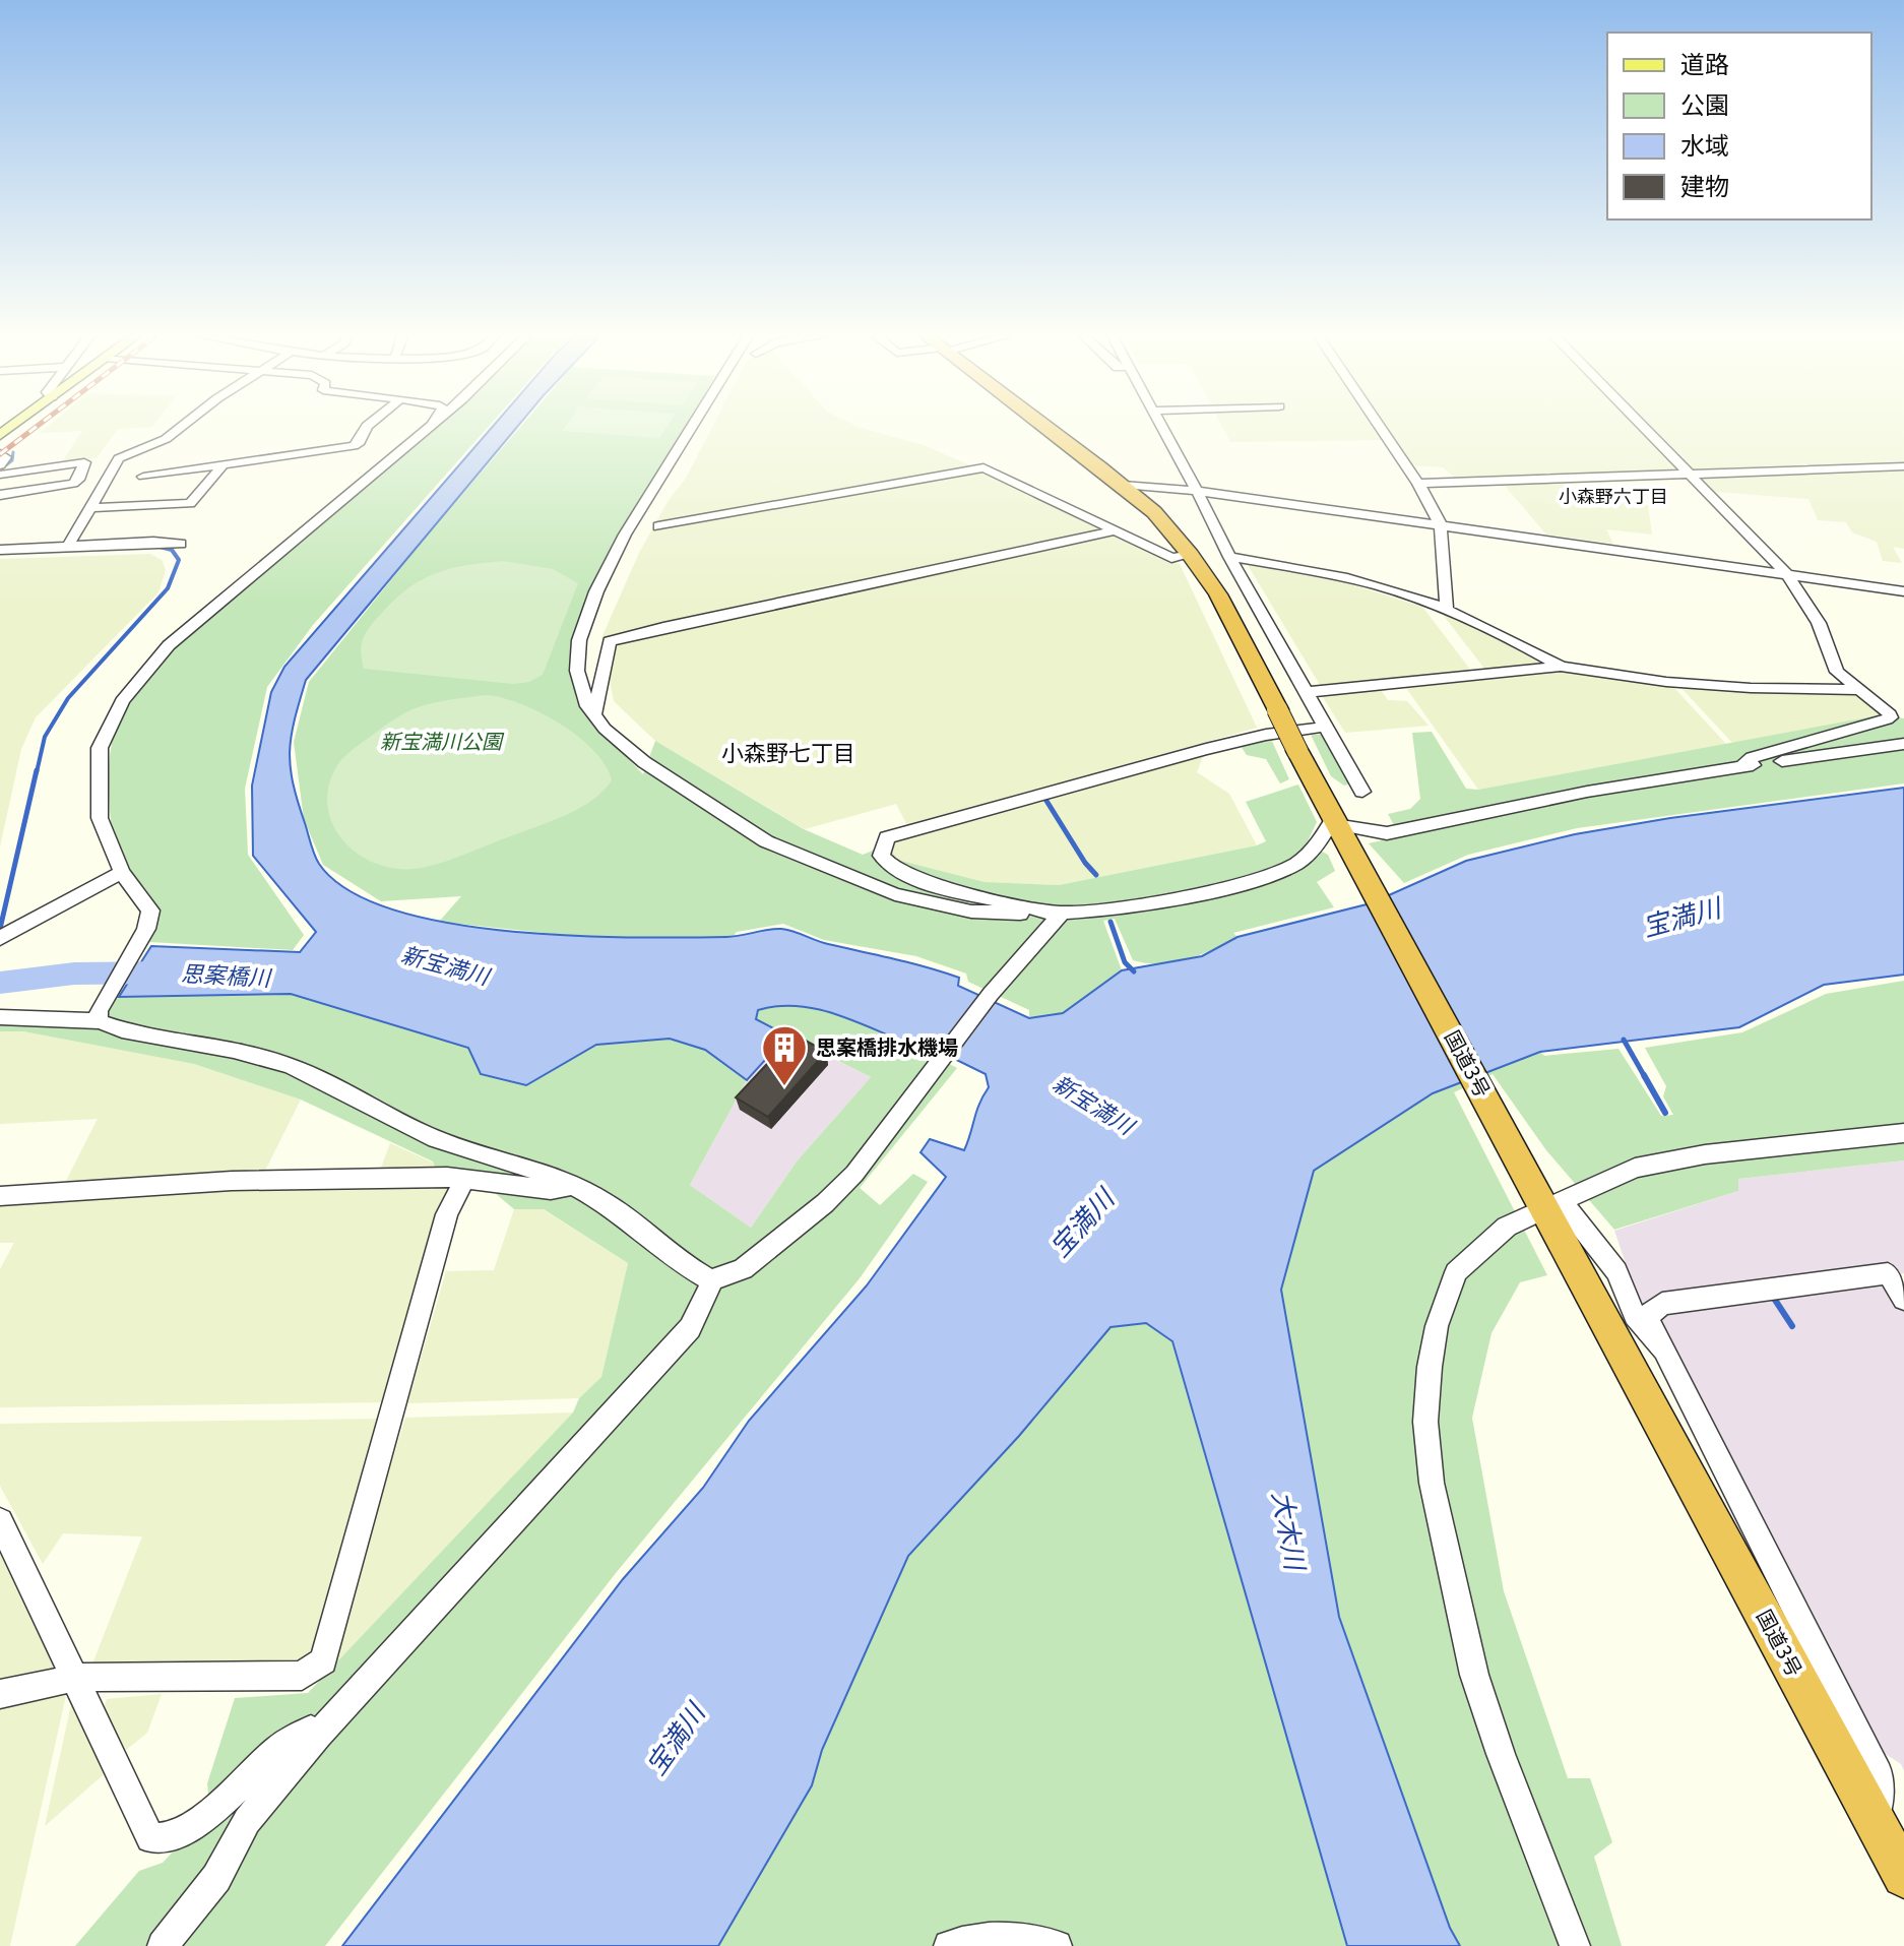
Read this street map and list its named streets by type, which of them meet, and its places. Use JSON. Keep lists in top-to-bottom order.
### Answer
{
  "streets": {
    "highway": ["国道3号"]
  },
  "districts": ["小森野六丁目", "小森野七丁目"],
  "water": [
    "宝満川",
    "新宝満川",
    "思案橋川",
    "大木川"
  ],
  "parks": ["新宝満川公園"],
  "places": {
    "building": ["思案橋排水機場"]
  },
  "legend": [
    "道路",
    "公園",
    "水域",
    "建物"
  ]
}
